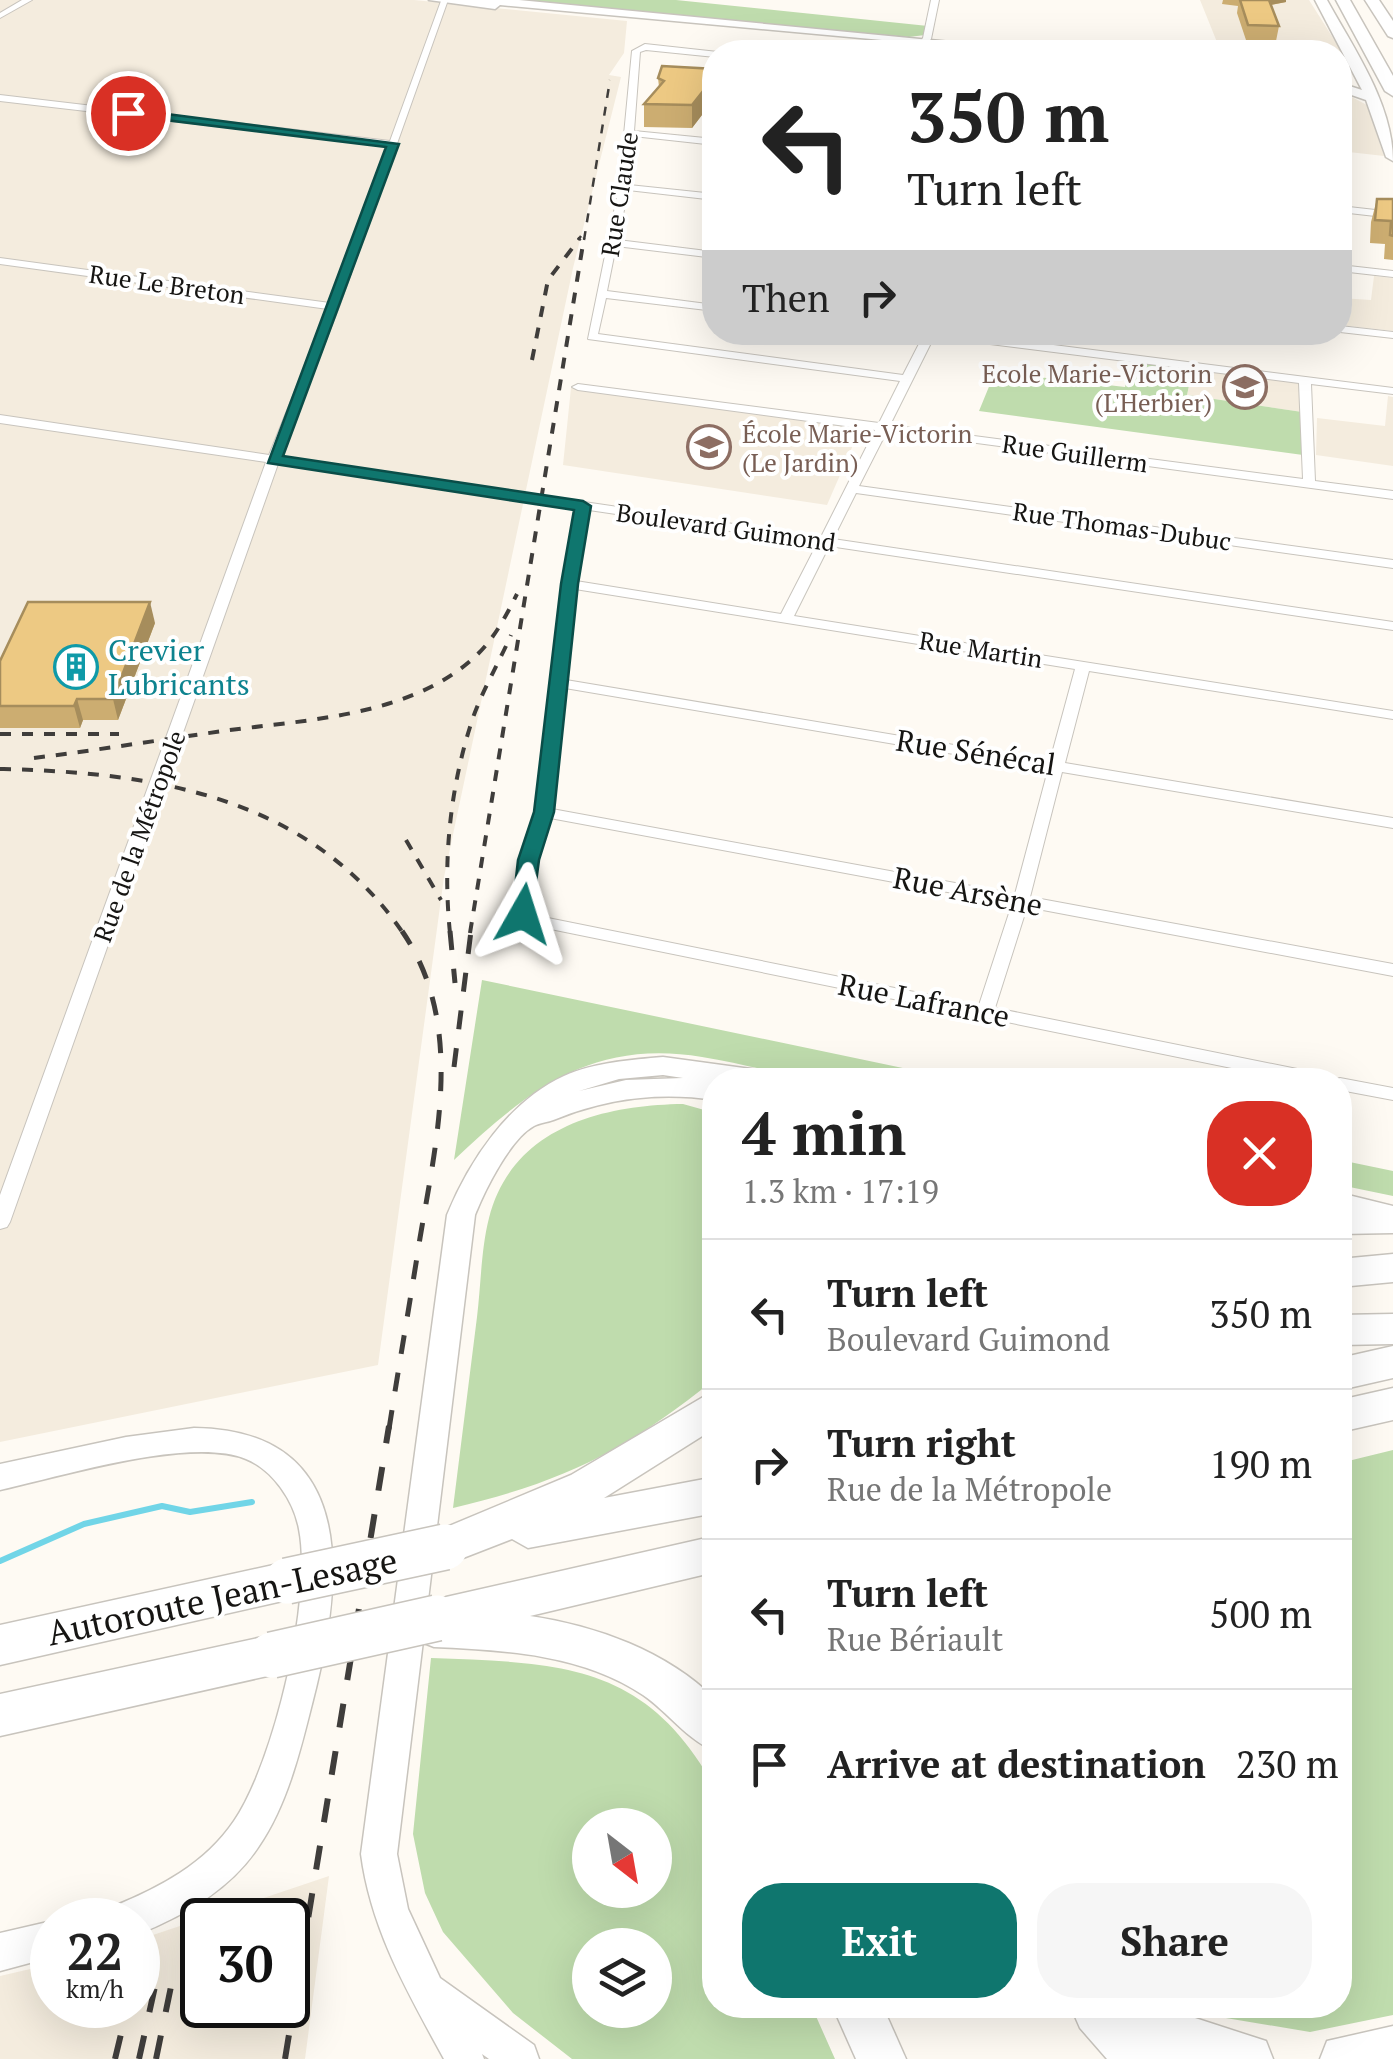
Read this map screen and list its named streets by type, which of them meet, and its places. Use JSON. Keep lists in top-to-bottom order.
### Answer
{
  "streets": {
    "highway": ["Autoroute Jean-Lesage"],
    "street": [
      "Rue Claude",
      "Rue Le Breton",
      "Rue Guillerm",
      "Rue Thomas-Dubuc",
      "Boulevard Guimond",
      "Rue Martin",
      "Rue Sénécal",
      "Rue de la Métropole",
      "Rue Arsène",
      "Rue Lafrance"
    ]
  },
  "crossings": [
    ["Rue Le Breton", "Rue de la Métropole"],
    ["Boulevard Guimond", "Rue de la Métropole"],
    ["Rue Arsène", "Rue Lafrance"]
  ],
  "places": {
    "school or university": ["Ecole Marie-Victorin (L'Herbier)", "École Marie-Victorin (Le Jardin)"],
    "building": ["Crevier Lubricants"]
  },
  "north": "bottom right",
  "page": {
    "turn": ["350 m", "Turn left"],
    "then": "Then",
    "heading": ["4 min", "1.3 km · 17:19"],
    "list": [
      {
        "name": "Turn left",
        "note": "Boulevard Guimond",
        "value": "350 m"
      },
      {
        "name": "Turn right",
        "note": "Rue de la Métropole",
        "value": "190 m"
      },
      {
        "name": "Turn left",
        "note": "Rue Bériault",
        "value": "500 m"
      },
      {
        "name": "Arrive at destination",
        "value": "230 m"
      }
    ],
    "buttons": ["Exit", "Share"],
    "speed": "22 km/h",
    "limit": "30"
  }
}
